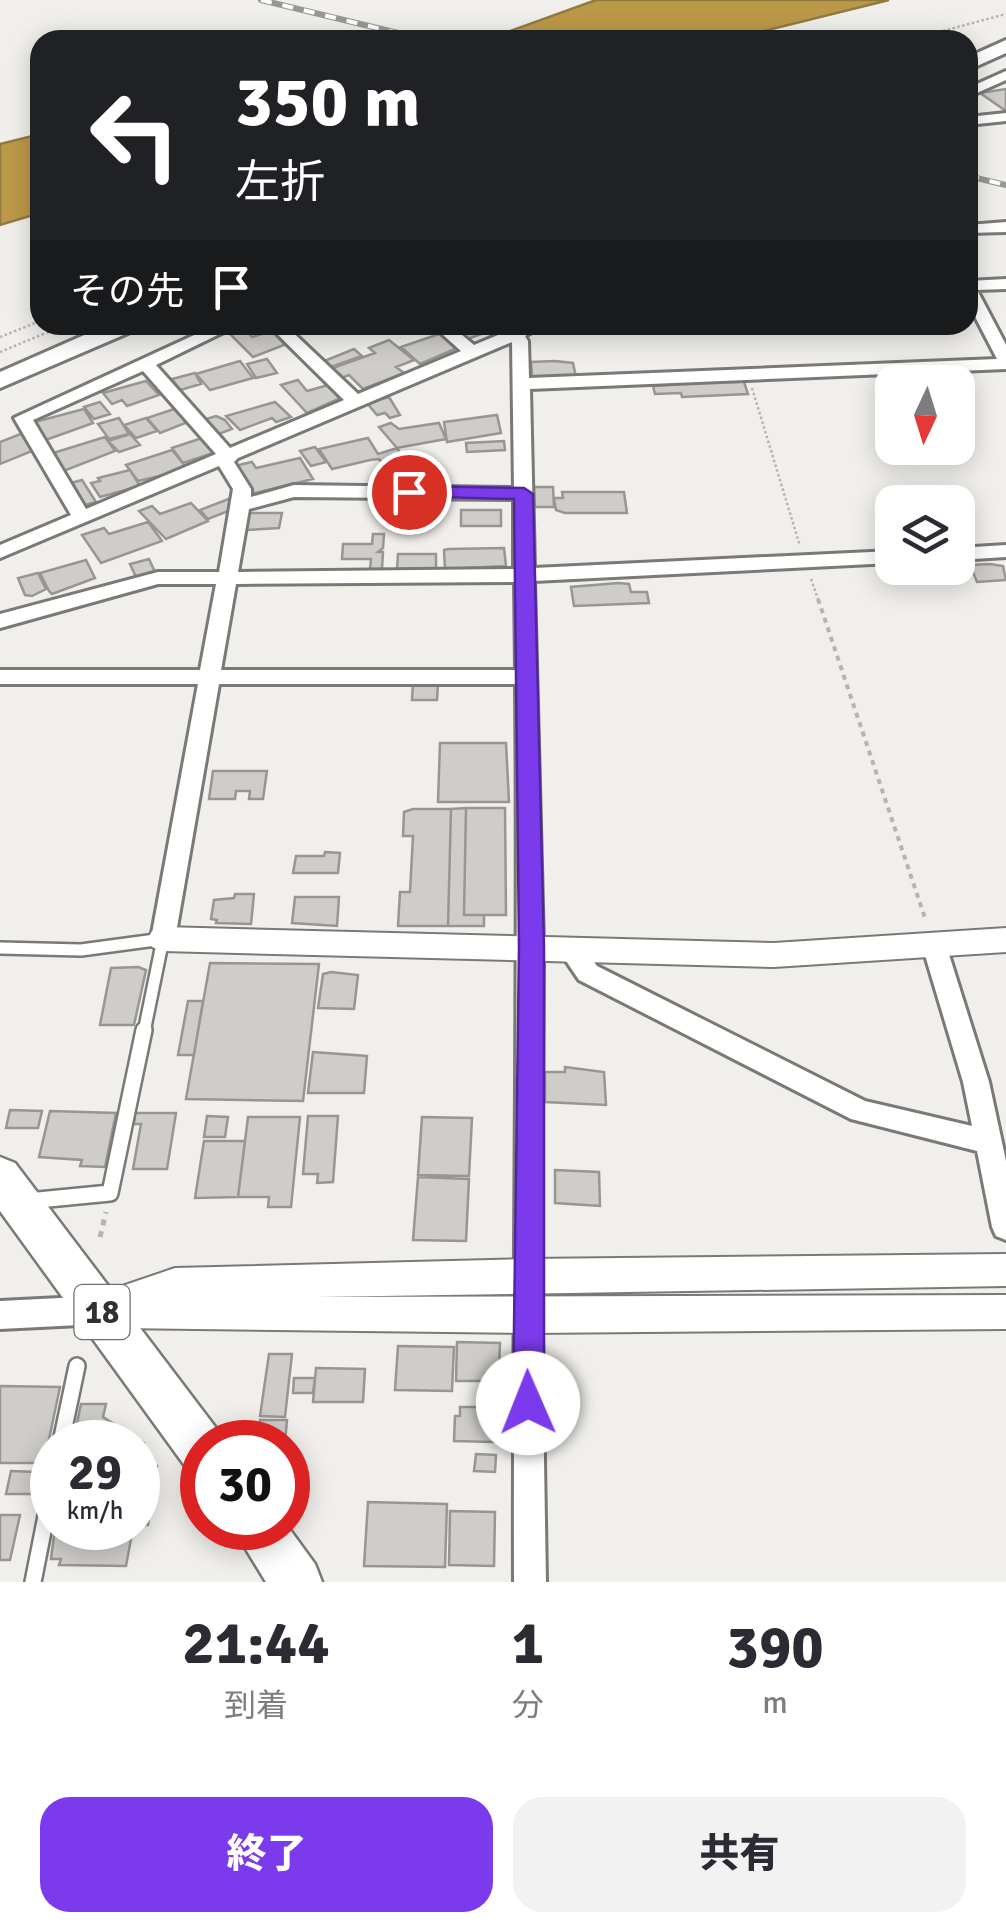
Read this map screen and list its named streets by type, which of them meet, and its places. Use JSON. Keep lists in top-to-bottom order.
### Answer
{
  "streets": {
    "main road": ["18"]
  },
  "north": "bottom",
  "page": {
    "turn": ["350 m", "左折"],
    "then": "その先",
    "speed": "29 km/h",
    "limit": "30",
    "eta": [
      "21:44",
      "到着",
      "1",
      "分",
      "390",
      "m"
    ],
    "buttons": ["終了", "共有"]
  }
}
